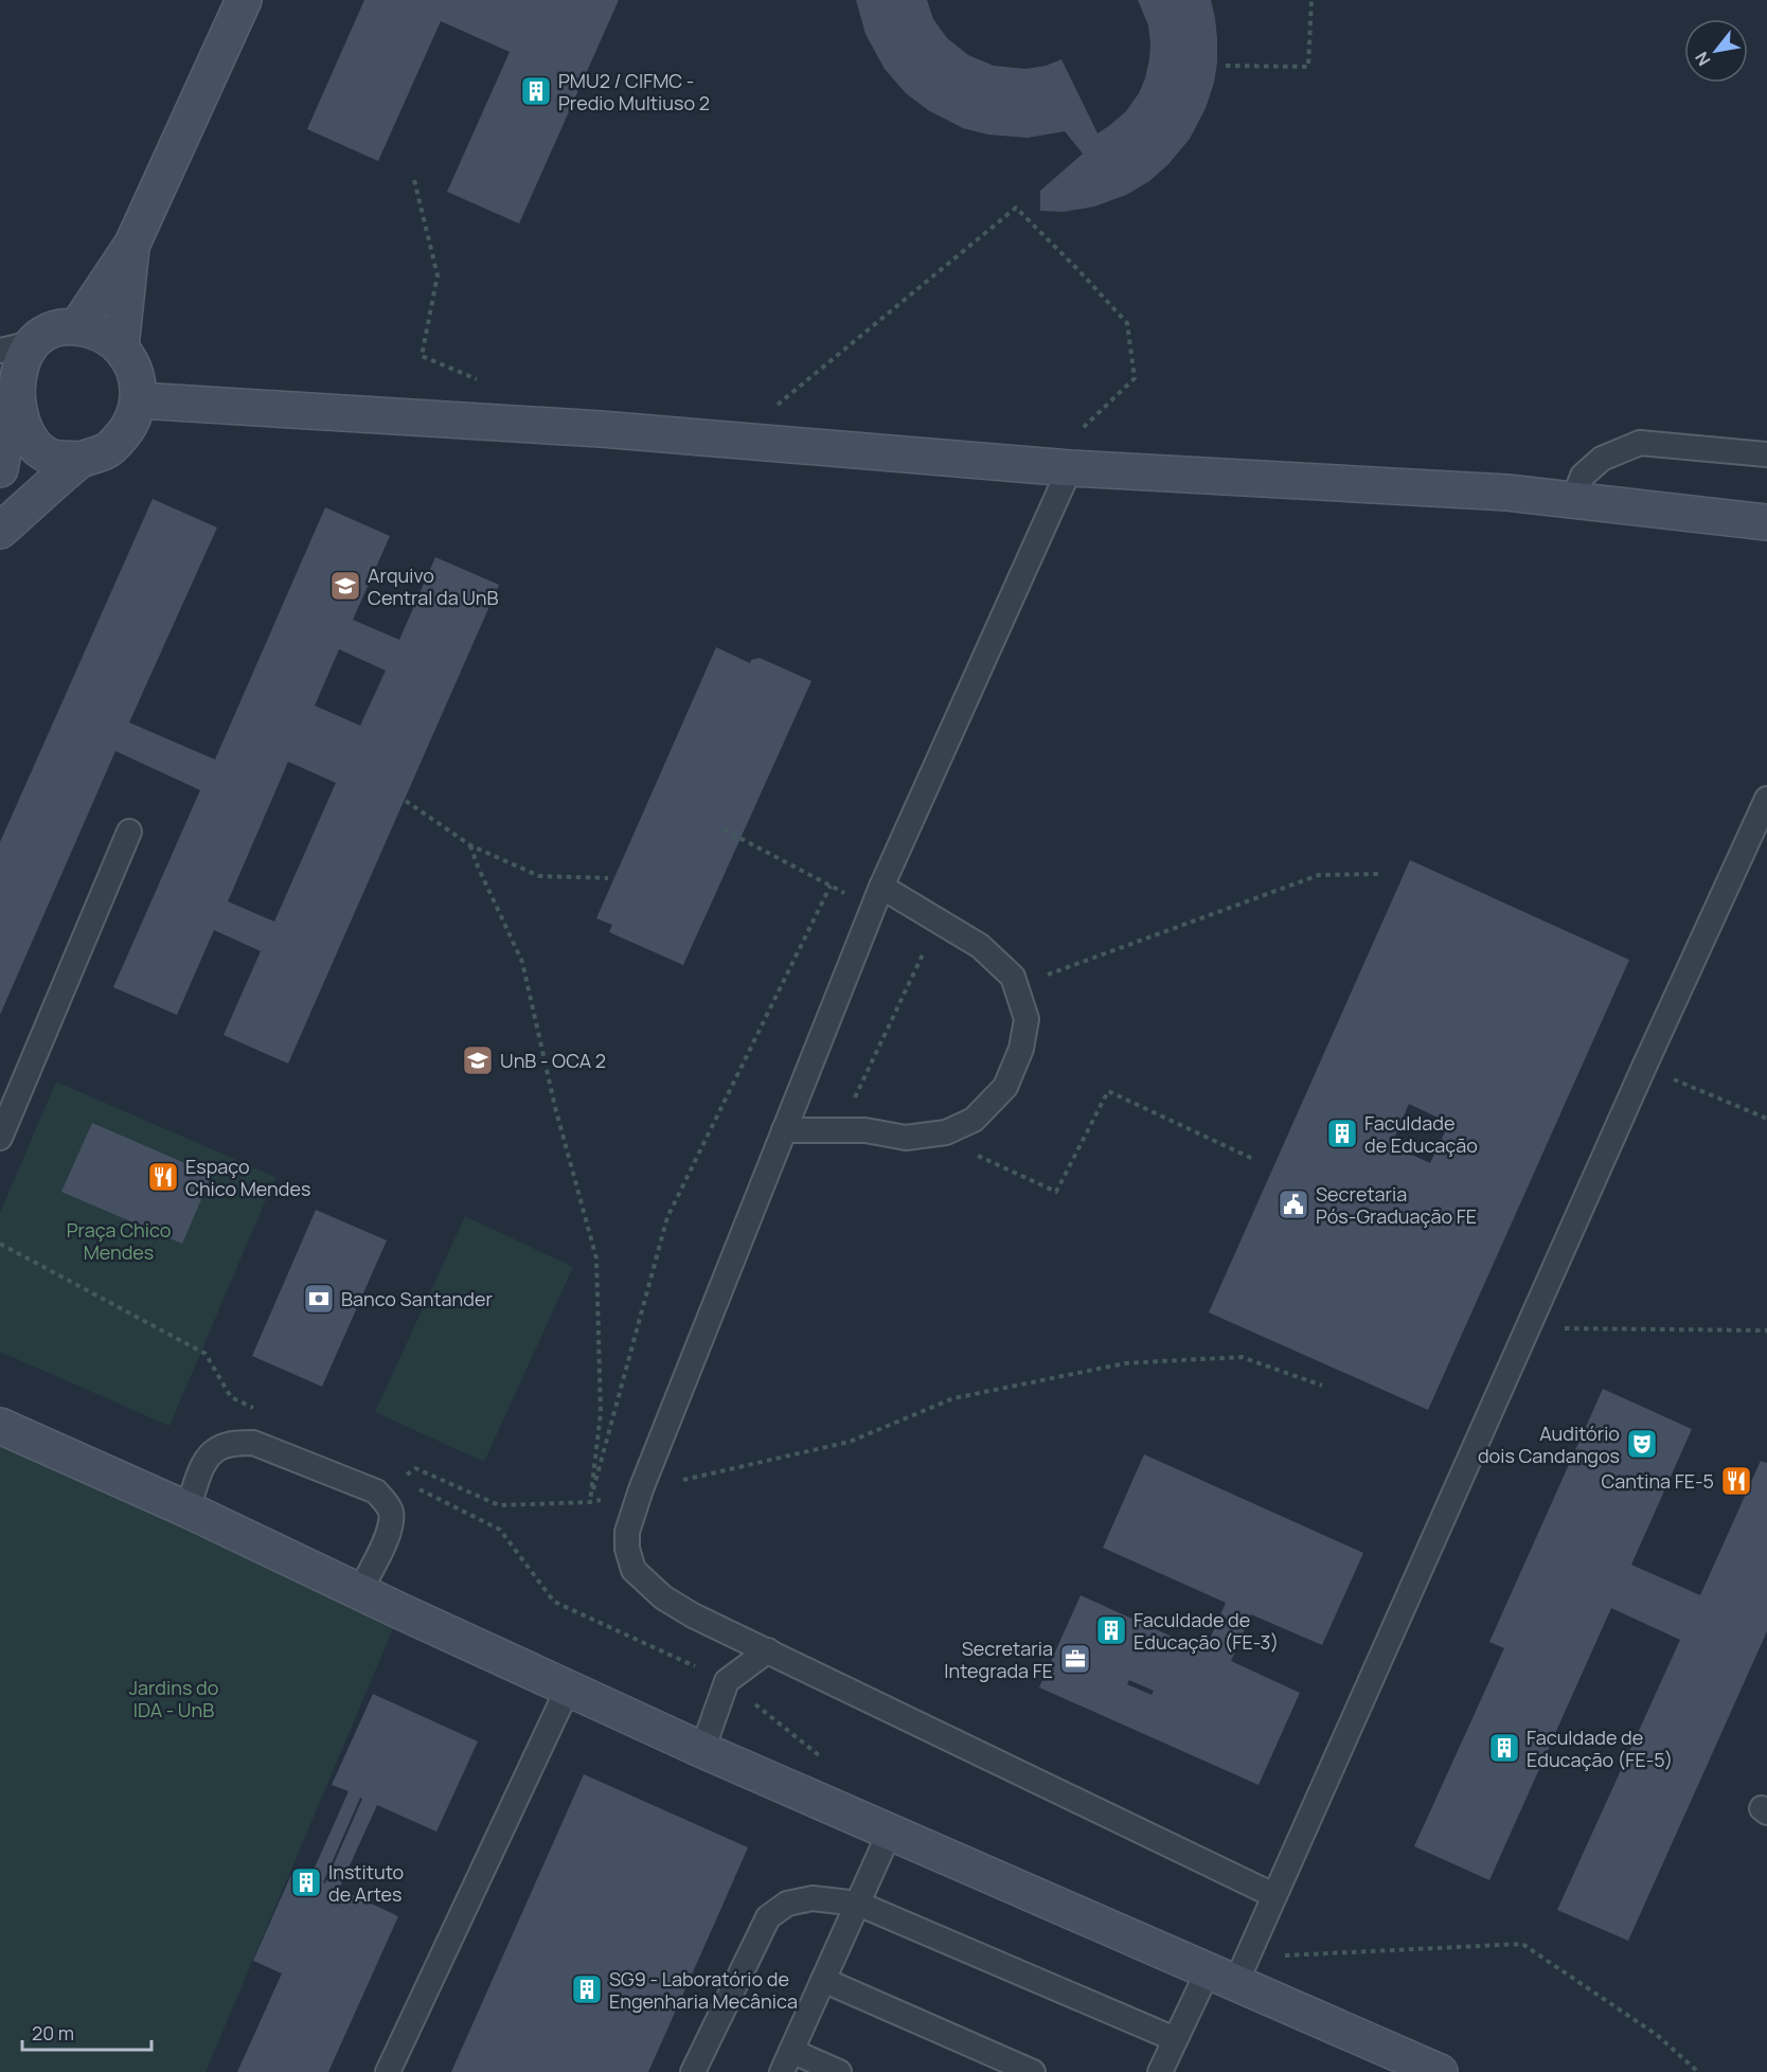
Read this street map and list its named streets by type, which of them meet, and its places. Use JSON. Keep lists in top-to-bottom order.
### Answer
{
  "parks": ["Praça Chico Mendes", "Jardins do IDA - UnB"],
  "places": {
    "building": [
      "PMU2 / CIFMC - Predio Multiuso 2",
      "Faculdade de Educação",
      "Faculdade de Educação (FE-3)",
      "Faculdade de Educação (FE-5)",
      "Instituto de Artes",
      "SG9 - Laboratório de Engenharia Mecânica"
    ],
    "school or university": ["Arquivo Central da UnB", "UnB - OCA 2"],
    "restaurant": ["Espaço Chico Mendes", "Cantina FE-5"],
    "public building": ["Secretaria Pós-Graduação FE"],
    "bank": ["Banco Santander"],
    "theatre": ["Auditório dois Candangos"],
    "office": ["Secretaria Integrada FE"]
  },
  "scale_bar": "20 m",
  "north": "bottom left"
}
